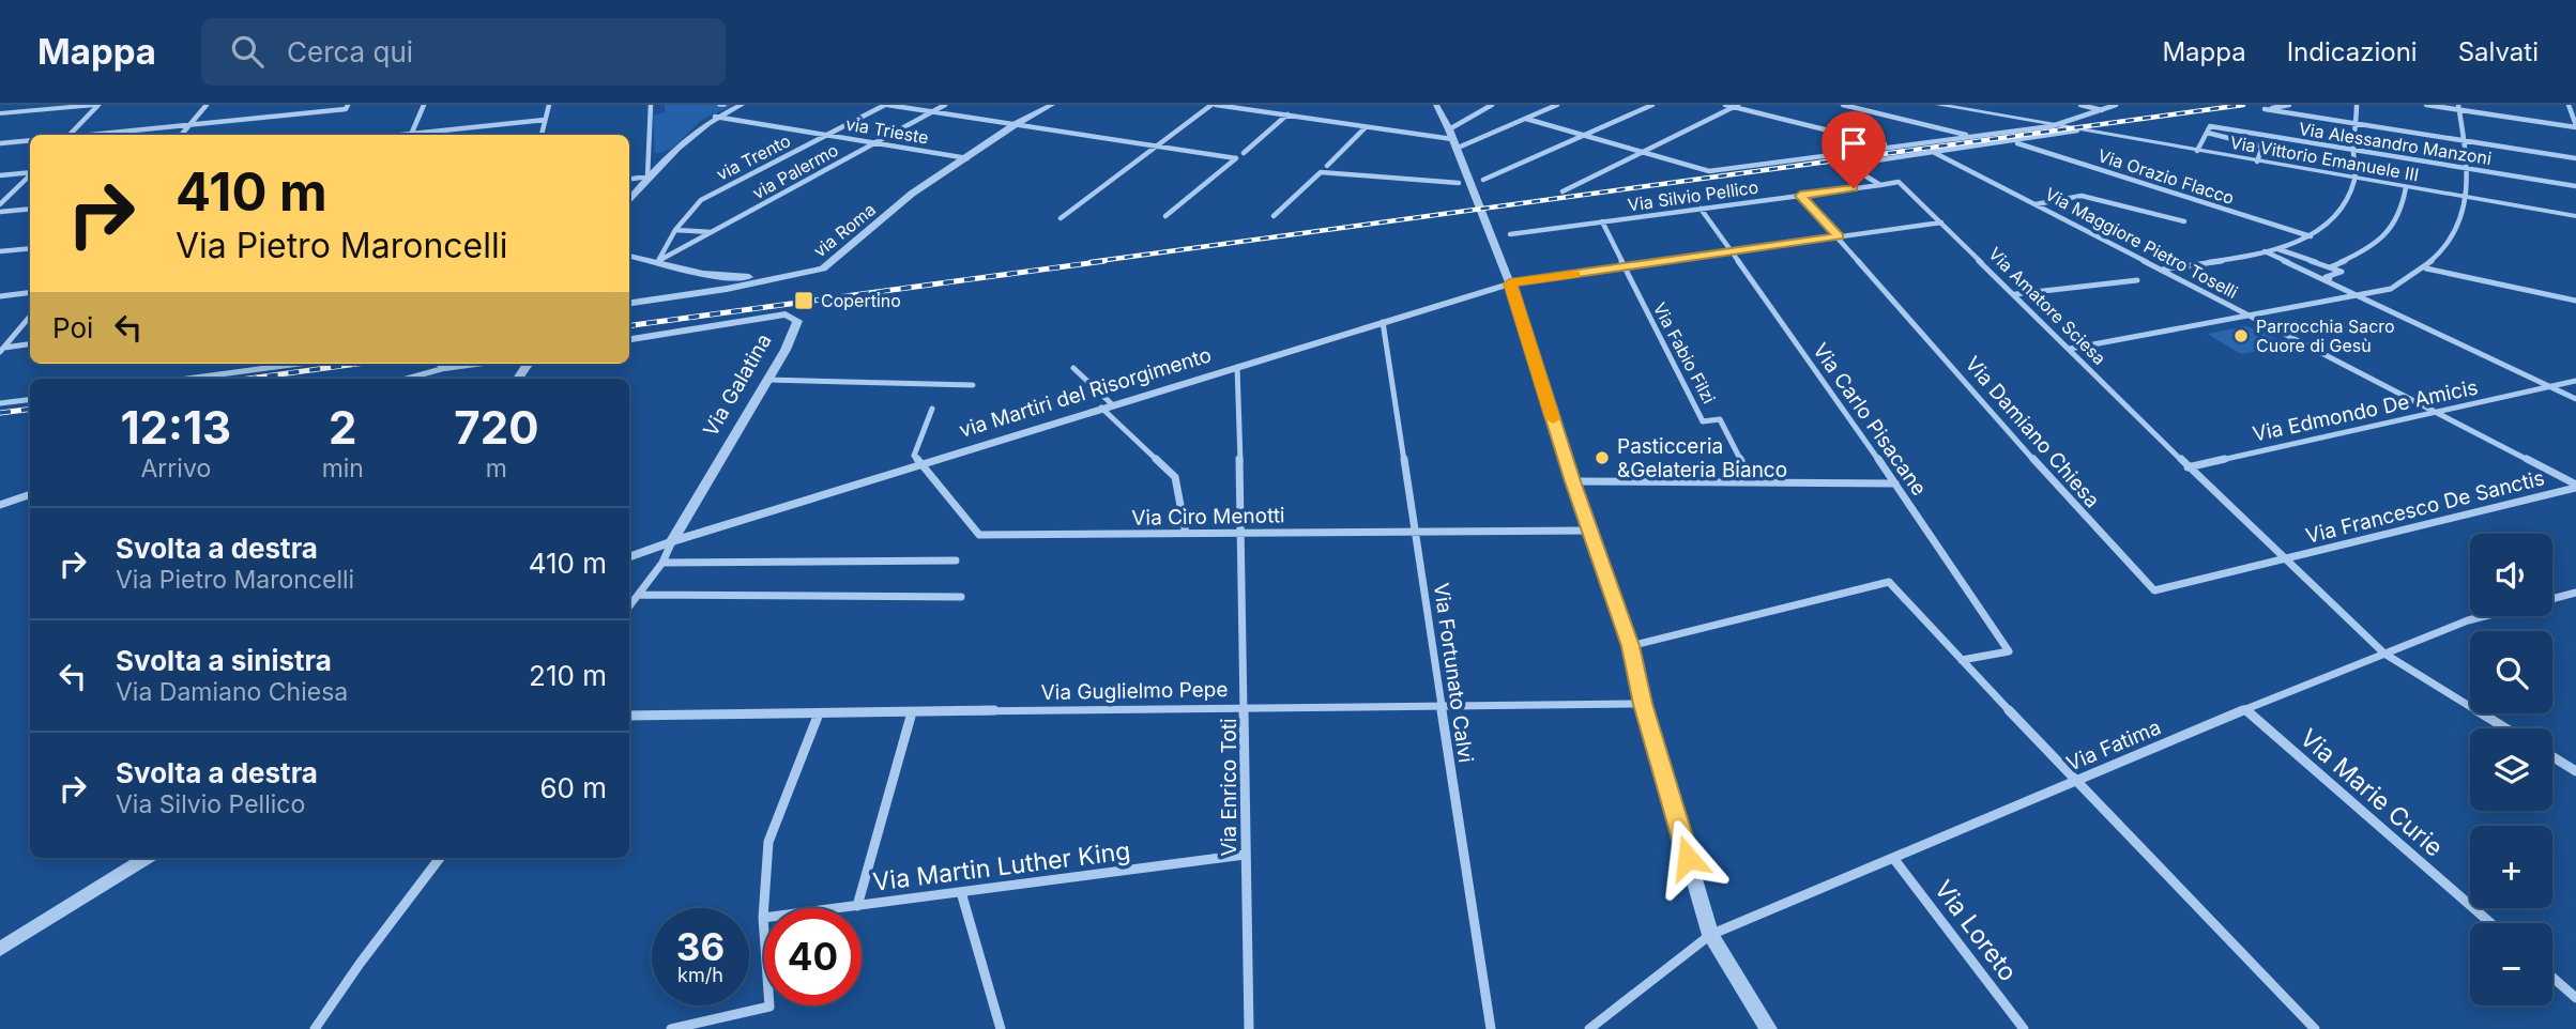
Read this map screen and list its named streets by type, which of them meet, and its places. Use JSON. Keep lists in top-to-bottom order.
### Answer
{
  "streets": {
    "street": [
      "via Trieste",
      "Via Alessandro Manzoni",
      "via Trento",
      "Via Vittorio Emanuele III",
      "via Palermo",
      "Via Orazio Flacco",
      "Via Silvio Pellico",
      "via Roma",
      "Via Maggiore Pietro Toselli",
      "Via Amatore Sciesa",
      "Via Fabio Filzi",
      "Via Galatina",
      "via Martiri del Risorgimento",
      "Via Edmondo De Amicis",
      "Via Carlo Pisacane",
      "Via Damiano Chiesa",
      "Via Francesco De Sanctis",
      "Via Ciro Menotti",
      "Via Fortunato Calvi",
      "Via Guglielmo Pepe",
      "Via Fatima",
      "Via Enrico Toti",
      "Via Marie Curie",
      "Via Martin Luther King",
      "Via Loreto"
    ]
  },
  "crossings": [
    ["via Trieste", "via Trento"],
    ["via Trieste", "via Palermo"],
    ["via Trieste", "via Roma"],
    ["via Trento", "via Palermo"],
    ["Via Vittorio Emanuele III", "Via Amatore Sciesa"],
    ["Via Orazio Flacco", "Via Amatore Sciesa"],
    ["Via Silvio Pellico", "Via Amatore Sciesa"],
    ["Via Silvio Pellico", "Via Fabio Filzi"],
    ["Via Silvio Pellico", "Via Carlo Pisacane"],
    ["Via Silvio Pellico", "Via Damiano Chiesa"],
    ["Via Maggiore Pietro Toselli", "Via Amatore Sciesa"],
    ["Via Maggiore Pietro Toselli", "Via Edmondo De Amicis"],
    ["Via Maggiore Pietro Toselli", "Via Francesco De Sanctis"],
    ["Via Amatore Sciesa", "Via Edmondo De Amicis"],
    ["Via Amatore Sciesa", "Via Damiano Chiesa"],
    ["Via Amatore Sciesa", "Via Francesco De Sanctis"],
    ["Via Amatore Sciesa", "Via Fatima"],
    ["Via Galatina", "via Martiri del Risorgimento"],
    ["via Martiri del Risorgimento", "Via Ciro Menotti"],
    ["via Martiri del Risorgimento", "Via Fortunato Calvi"],
    ["via Martiri del Risorgimento", "Via Enrico Toti"],
    ["Via Damiano Chiesa", "Via Francesco De Sanctis"],
    ["Via Ciro Menotti", "Via Fortunato Calvi"],
    ["Via Ciro Menotti", "Via Enrico Toti"],
    ["Via Fortunato Calvi", "Via Guglielmo Pepe"],
    ["Via Guglielmo Pepe", "Via Enrico Toti"],
    ["Via Fatima", "Via Marie Curie"],
    ["Via Fatima", "Via Loreto"],
    ["Via Enrico Toti", "Via Martin Luther King"]
  ],
  "places": {
    "transit": ["Copertino"],
    "other": ["Parrocchia Sacro Cuore di Gesù", "Pasticceria &Gelateria Bianco"]
  },
  "page": {
    "header": "Mappa",
    "search": "Cerca qui",
    "nav": ["Mappa", "Indicazioni", "Salvati"],
    "turn": ["410 m", "Via Pietro Maroncelli"],
    "then": "Poi",
    "eta": [
      "12:13",
      "Arrivo",
      "2",
      "min",
      "720",
      "m"
    ],
    "list": [
      {
        "name": "Svolta a destra",
        "note": "Via Pietro Maroncelli",
        "value": "410 m"
      },
      {
        "name": "Svolta a sinistra",
        "note": "Via Damiano Chiesa",
        "value": "210 m"
      },
      {
        "name": "Svolta a destra",
        "note": "Via Silvio Pellico",
        "value": "60 m"
      }
    ],
    "map_buttons": ["+", "−"],
    "speed": "36 km/h",
    "limit": "40"
  }
}
